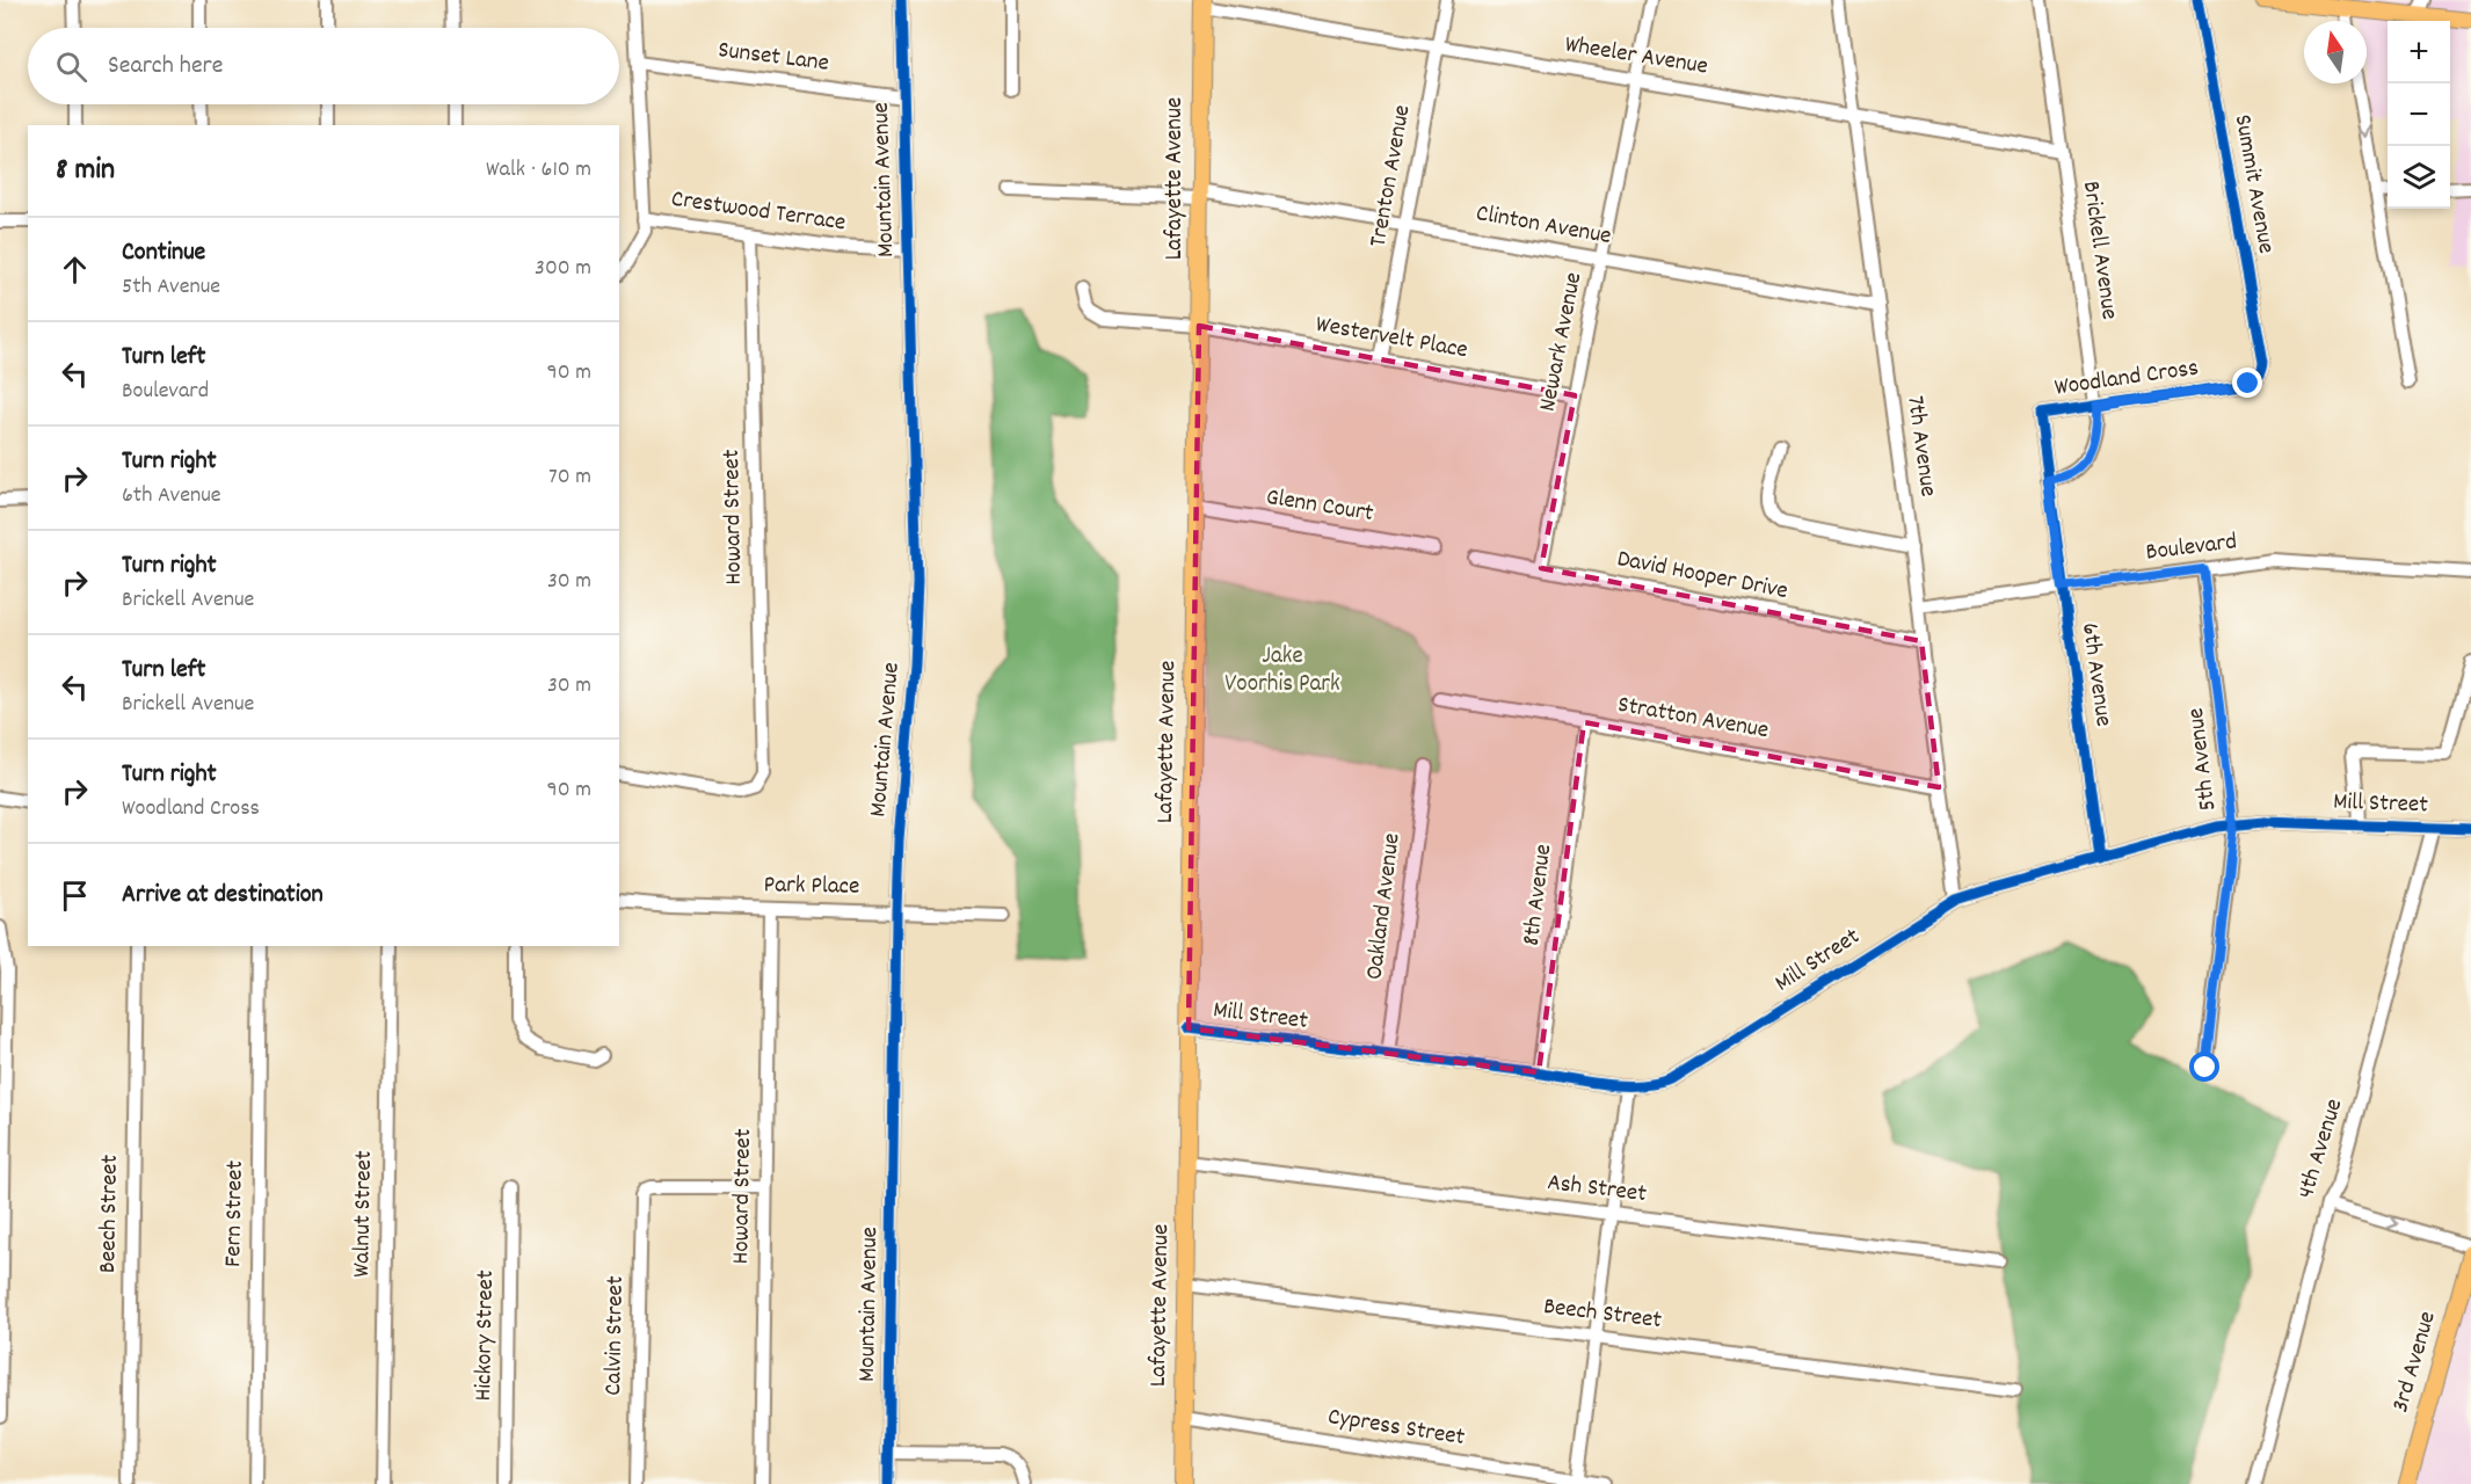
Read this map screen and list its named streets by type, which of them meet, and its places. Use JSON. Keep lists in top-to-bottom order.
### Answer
{
  "streets": {
    "main road": ["Lafayette Avenue", "3rd Avenue"],
    "street": [
      "Wheeler Avenue",
      "Sunset Lane",
      "Trenton Avenue",
      "Mountain Avenue",
      "Summit Avenue",
      "Crestwood Terrace",
      "Clinton Avenue",
      "Brickell Avenue",
      "Westervelt Place",
      "Newark Avenue",
      "Woodland Cross",
      "7th Avenue",
      "Glenn Court",
      "Howard Street",
      "Boulevard",
      "David Hooper Drive",
      "6th Avenue",
      "Stratton Avenue",
      "5th Avenue",
      "Mill Street",
      "Park Place",
      "8th Avenue",
      "Oakland Avenue",
      "4th Avenue",
      "Ash Street",
      "Beech Street",
      "Fern Street",
      "Walnut Street",
      "Hickory Street",
      "Calvin Street",
      "Cypress Street"
    ]
  },
  "crossings": [
    ["Wheeler Avenue", "Trenton Avenue"],
    ["Wheeler Avenue", "Lafayette Avenue"],
    ["Wheeler Avenue", "Brickell Avenue"],
    ["Wheeler Avenue", "Newark Avenue"],
    ["Wheeler Avenue", "7th Avenue"],
    ["Sunset Lane", "Mountain Avenue"],
    ["Trenton Avenue", "Clinton Avenue"],
    ["Trenton Avenue", "Westervelt Place"],
    ["Lafayette Avenue", "Clinton Avenue"],
    ["Lafayette Avenue", "Westervelt Place"],
    ["Lafayette Avenue", "Glenn Court"],
    ["Lafayette Avenue", "Mill Street"],
    ["Lafayette Avenue", "Ash Street"],
    ["Lafayette Avenue", "Beech Street"],
    ["Lafayette Avenue", "Cypress Street"],
    ["Mountain Avenue", "Crestwood Terrace"],
    ["Mountain Avenue", "Park Place"],
    ["Summit Avenue", "Woodland Cross"],
    ["Crestwood Terrace", "Howard Street"],
    ["Clinton Avenue", "Newark Avenue"],
    ["Clinton Avenue", "7th Avenue"],
    ["Brickell Avenue", "Woodland Cross"],
    ["Brickell Avenue", "6th Avenue"],
    ["Westervelt Place", "Newark Avenue"],
    ["Newark Avenue", "David Hooper Drive"],
    ["Woodland Cross", "6th Avenue"],
    ["7th Avenue", "Boulevard"],
    ["7th Avenue", "David Hooper Drive"],
    ["7th Avenue", "Stratton Avenue"],
    ["7th Avenue", "Mill Street"],
    ["Howard Street", "Park Place"],
    ["Howard Street", "Calvin Street"],
    ["Boulevard", "6th Avenue"],
    ["Boulevard", "5th Avenue"],
    ["6th Avenue", "Mill Street"],
    ["Stratton Avenue", "8th Avenue"],
    ["5th Avenue", "Mill Street"],
    ["Mill Street", "8th Avenue"],
    ["Mill Street", "Oakland Avenue"],
    ["Mill Street", "4th Avenue"]
  ],
  "parks": ["Jake Voorhis Park"],
  "north": "top",
  "page": {
    "map_buttons": ["+", "−"],
    "search": "Search here",
    "heading": ["8 min", "Walk · 610 m"],
    "list": [
      ["Continue", "5th Avenue", "300 m"],
      ["Turn left", "Boulevard", "90 m"],
      ["Turn right", "6th Avenue", "70 m"],
      ["Turn right", "Brickell Avenue", "30 m"],
      ["Turn left", "Brickell Avenue", "30 m"],
      ["Turn right", "Woodland Cross", "90 m"],
      "Arrive at destination"
    ]
  }
}
